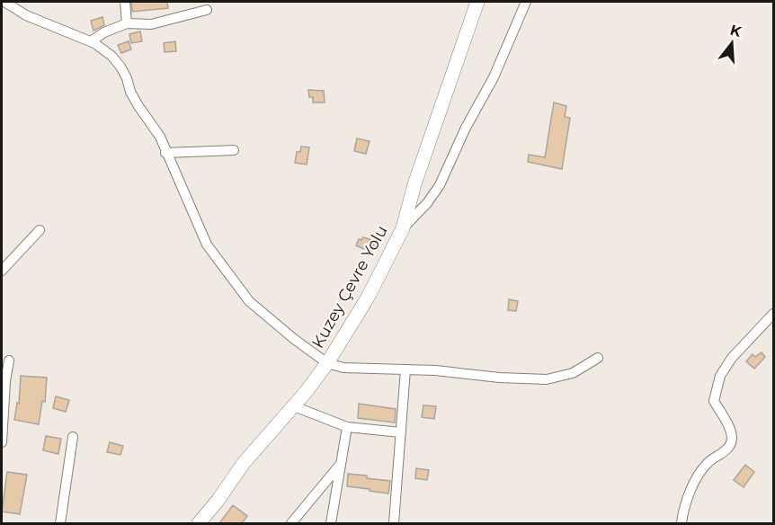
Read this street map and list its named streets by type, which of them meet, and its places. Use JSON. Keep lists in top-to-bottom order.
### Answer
{
  "streets": {
    "main road": ["Kuzey Çevre Yolu"]
  },
  "north": "top"
}
